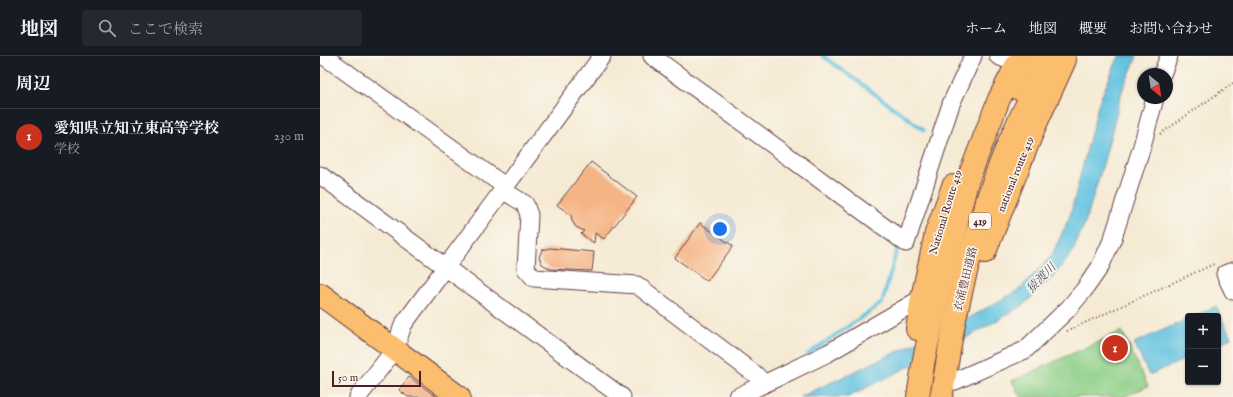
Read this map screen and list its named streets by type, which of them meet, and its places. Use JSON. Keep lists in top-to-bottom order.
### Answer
{
  "streets": {
    "main road": [
      "national route 419",
      "National Route 419",
      "419",
      "衣浦豊田道路"
    ]
  },
  "crossings": [
    ["National Route 419", "衣浦豊田道路"]
  ],
  "water": ["猿渡川"],
  "scale_bar": "50 m",
  "north": "bottom right",
  "page": {
    "header": "地図",
    "search": "ここで検索",
    "nav": [
      "ホーム",
      "地図",
      "概要",
      "お問い合わせ"
    ],
    "heading": "周辺",
    "list": [
      {
        "mark": "1",
        "name": "愛知県立知立東高等学校",
        "note": "学校",
        "value": "230 m"
      }
    ],
    "map_buttons": ["+", "−"],
    "pins": "1",
    "scale": "50 m"
  }
}
